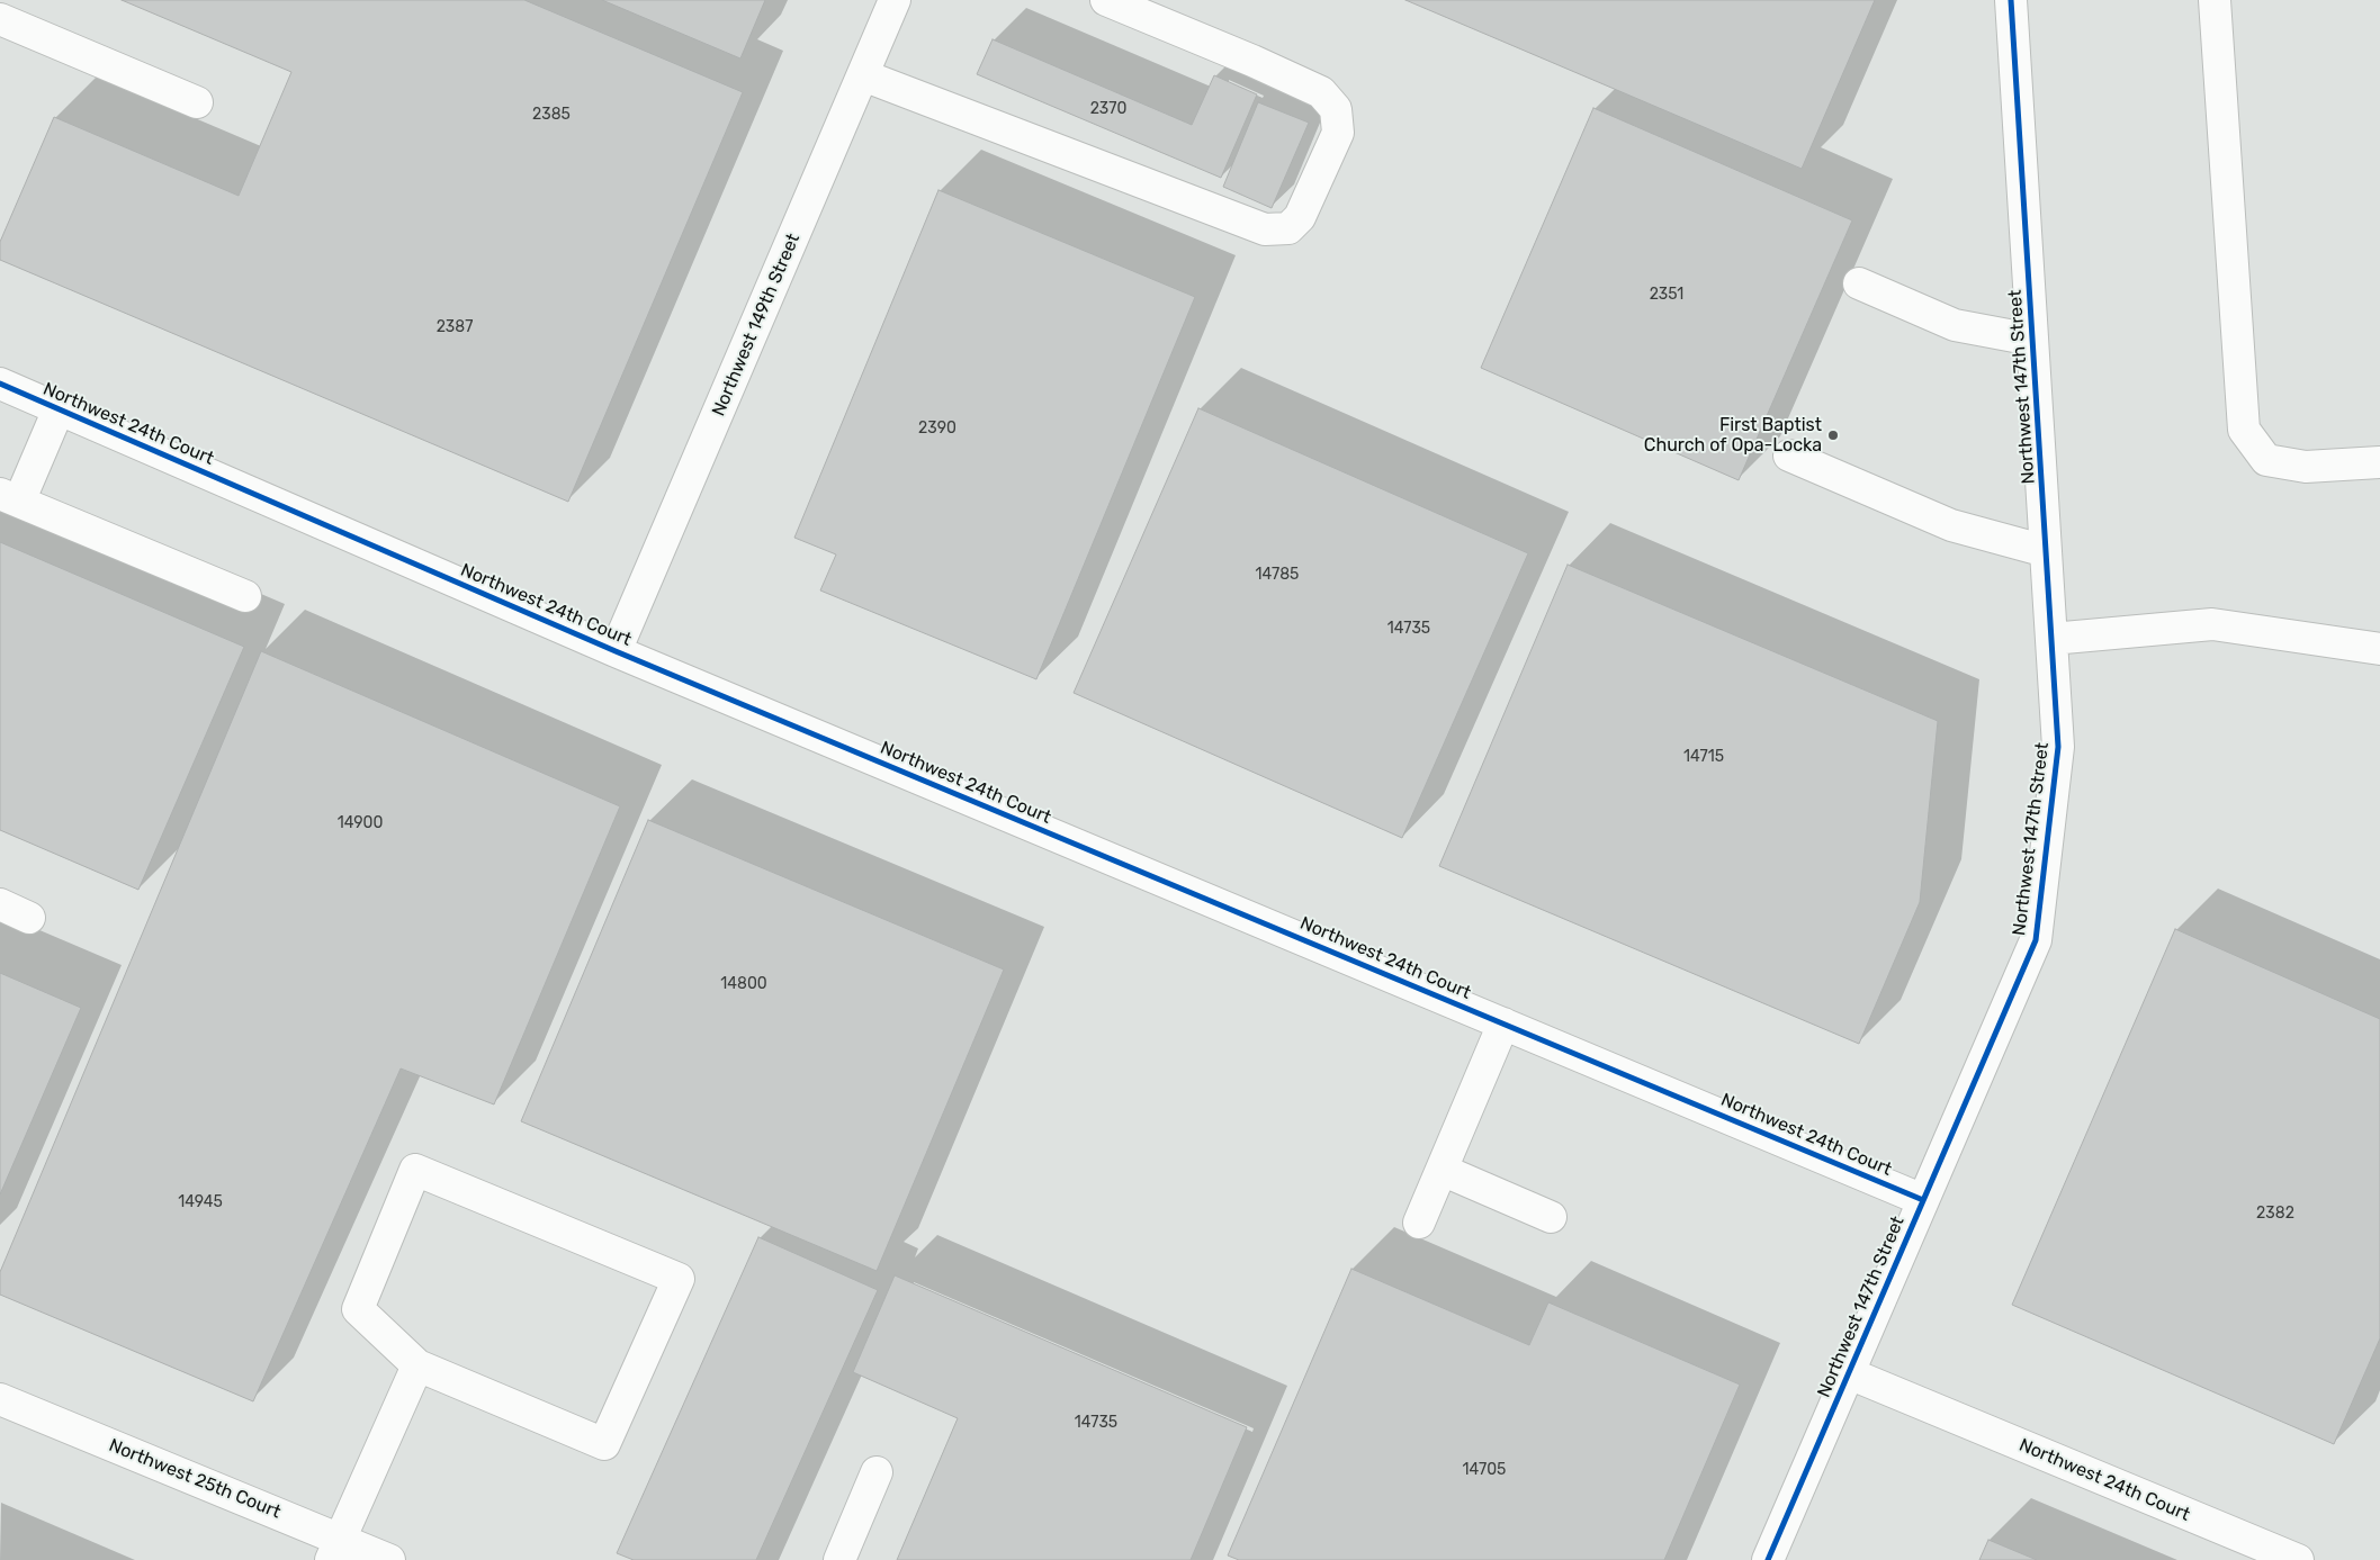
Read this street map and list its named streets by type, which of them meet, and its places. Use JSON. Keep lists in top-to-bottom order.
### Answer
{
  "streets": {
    "street": [
      "Northwest 149th Street",
      "Northwest 147th Street",
      "Northwest 24th Court",
      "Northwest 25th Court"
    ]
  },
  "crossings": [
    ["Northwest 149th Street", "Northwest 24th Court"],
    ["Northwest 147th Street", "Northwest 24th Court"]
  ],
  "places": ["First Baptist Church of Opa-Locka"],
  "house_numbers": [
    "2370",
    "2385",
    "2351",
    "2387",
    "2390",
    "14785",
    "14735",
    "14715",
    "14900",
    "14800",
    "14945",
    "2382",
    "14735",
    "14705"
  ]
}
